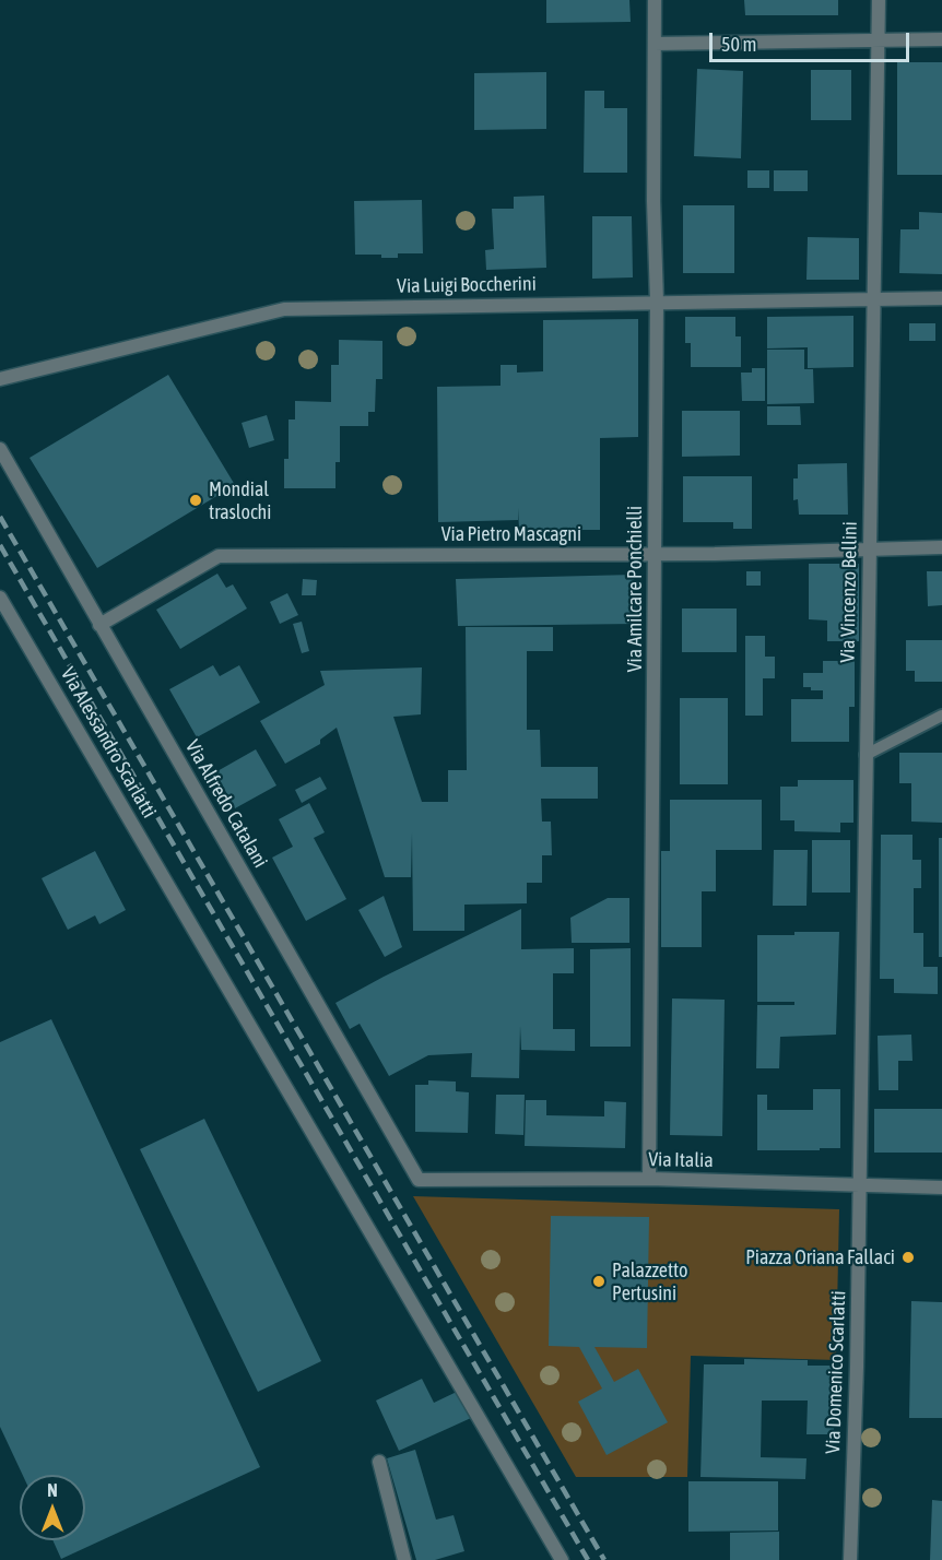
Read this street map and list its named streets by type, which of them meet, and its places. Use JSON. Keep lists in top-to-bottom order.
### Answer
{
  "streets": {
    "street": [
      "Via Luigi Boccherini",
      "Via Pietro Mascagni",
      "Via Amilcare Ponchielli",
      "Via Vincenzo Bellini",
      "Via Alessandro Scarlatti",
      "Via Alfredo Catalani",
      "Via Italia",
      "Via Domenico Scarlatti"
    ]
  },
  "crossings": [
    ["Via Luigi Boccherini", "Via Amilcare Ponchielli"],
    ["Via Luigi Boccherini", "Via Vincenzo Bellini"],
    ["Via Pietro Mascagni", "Via Amilcare Ponchielli"],
    ["Via Pietro Mascagni", "Via Vincenzo Bellini"],
    ["Via Pietro Mascagni", "Via Alfredo Catalani"],
    ["Via Amilcare Ponchielli", "Via Italia"],
    ["Via Vincenzo Bellini", "Via Italia"],
    ["Via Vincenzo Bellini", "Via Domenico Scarlatti"],
    ["Via Alfredo Catalani", "Via Italia"],
    ["Via Italia", "Via Domenico Scarlatti"]
  ],
  "places": ["Mondial traslochi", "Piazza Oriana Fallaci", "Palazzetto Pertusini"],
  "scale_bar": "50 m",
  "north": "top"
}
